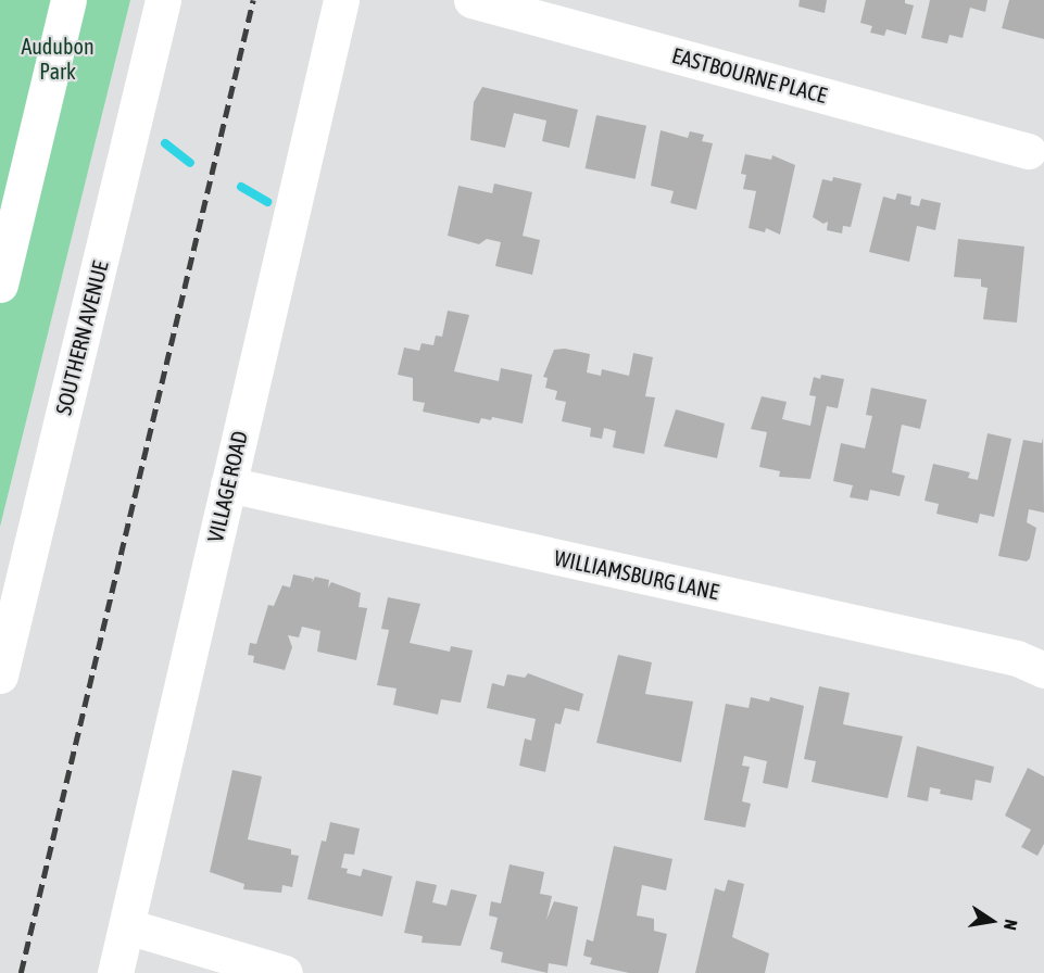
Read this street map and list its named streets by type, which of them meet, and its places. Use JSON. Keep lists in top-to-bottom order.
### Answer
{
  "streets": {
    "street": [
      "EASTBOURNE PLACE",
      "SOUTHERN AVENUE",
      "VILLAGE ROAD",
      "WILLIAMSBURG LANE"
    ]
  },
  "crossings": [
    ["VILLAGE ROAD", "WILLIAMSBURG LANE"]
  ],
  "parks": ["Audubon Park"],
  "north": "right"
}
